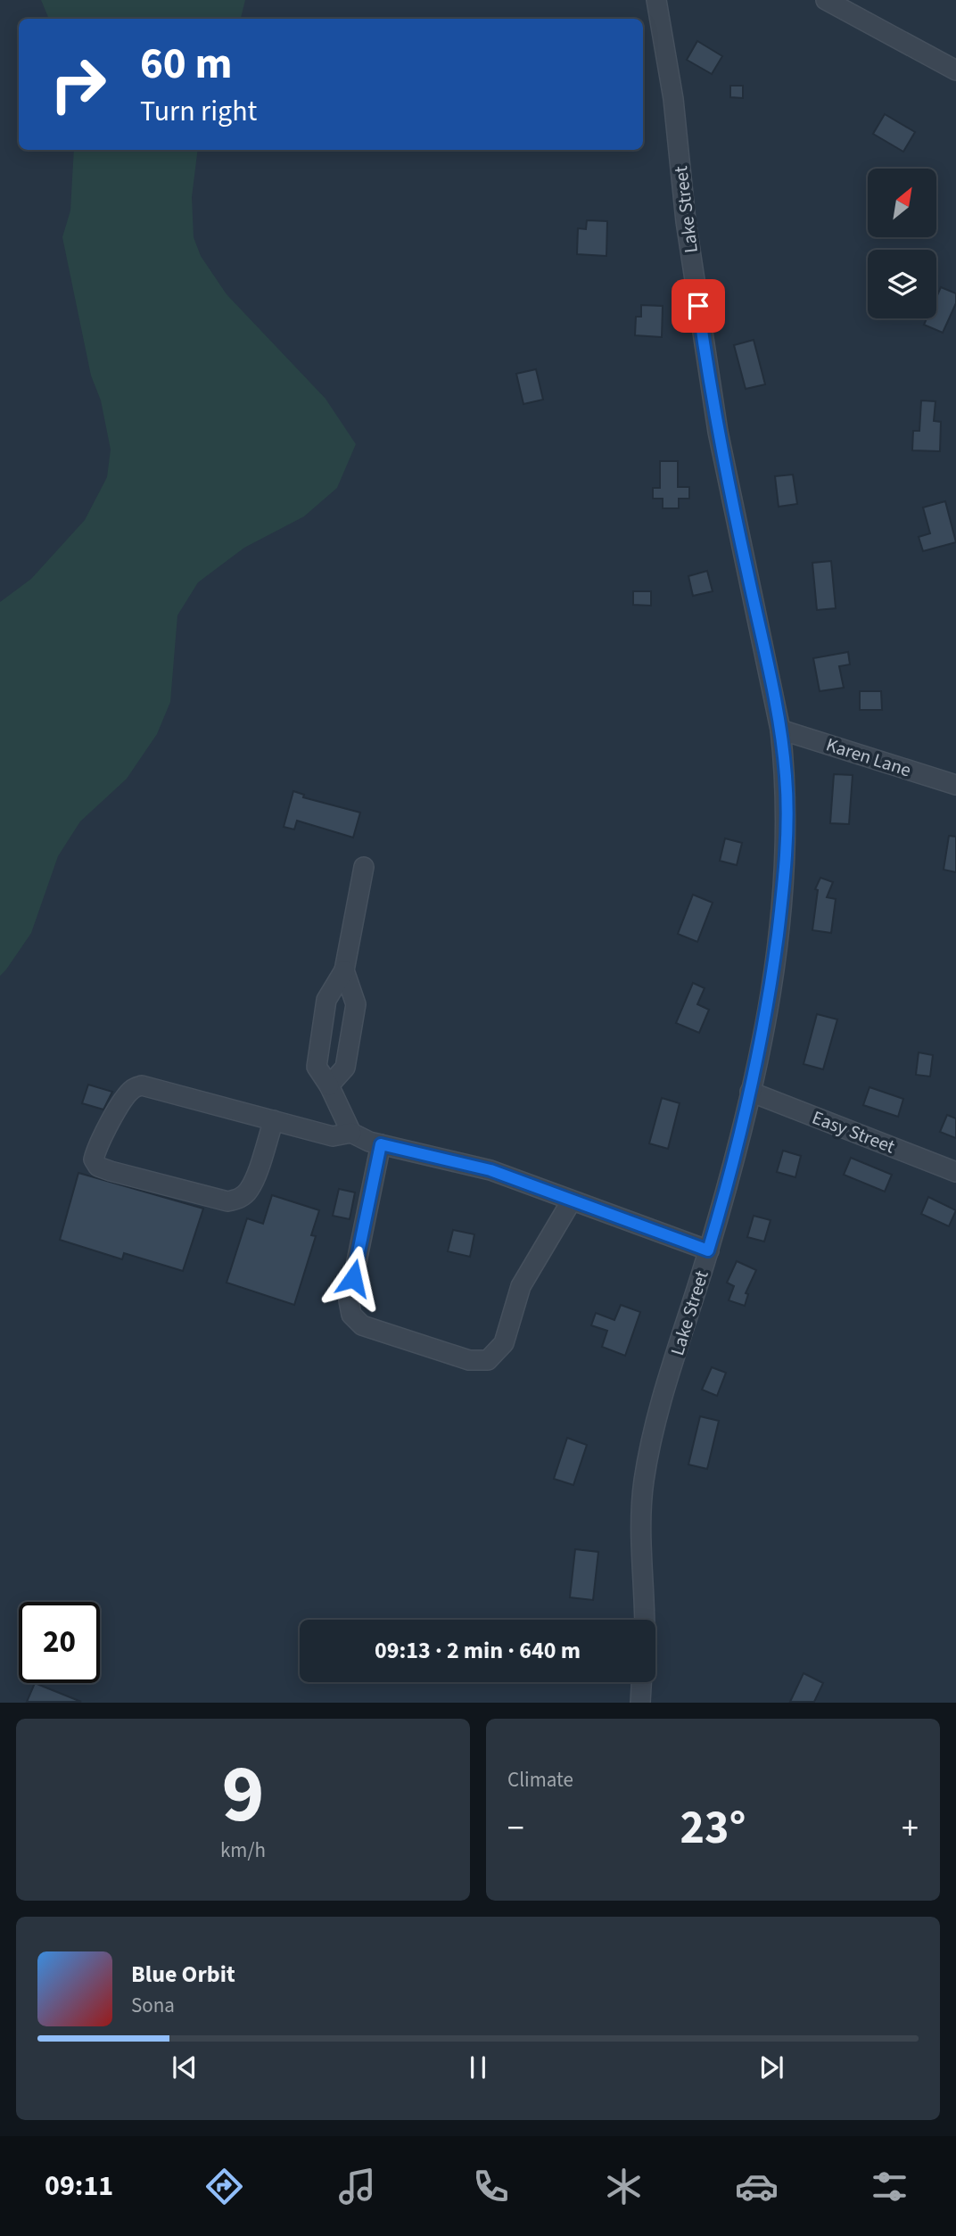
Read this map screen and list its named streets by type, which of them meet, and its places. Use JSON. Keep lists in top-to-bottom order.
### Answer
{
  "streets": {
    "street": ["Lake Street", "Karen Lane", "Easy Street"]
  },
  "crossings": [
    ["Lake Street", "Karen Lane"],
    ["Lake Street", "Easy Street"]
  ],
  "north": "top right",
  "page": {
    "turn": ["60 m", "Turn right"],
    "limit": "20",
    "trip": "09:13 · 2 min · 640 m",
    "tile": [
      ["9", "km/h"],
      "Climate"
    ],
    "heat": ["−", "23°", "+"],
    "song": ["Blue Orbit", "Sona"],
    "tabs": "09:11"
  }
}
